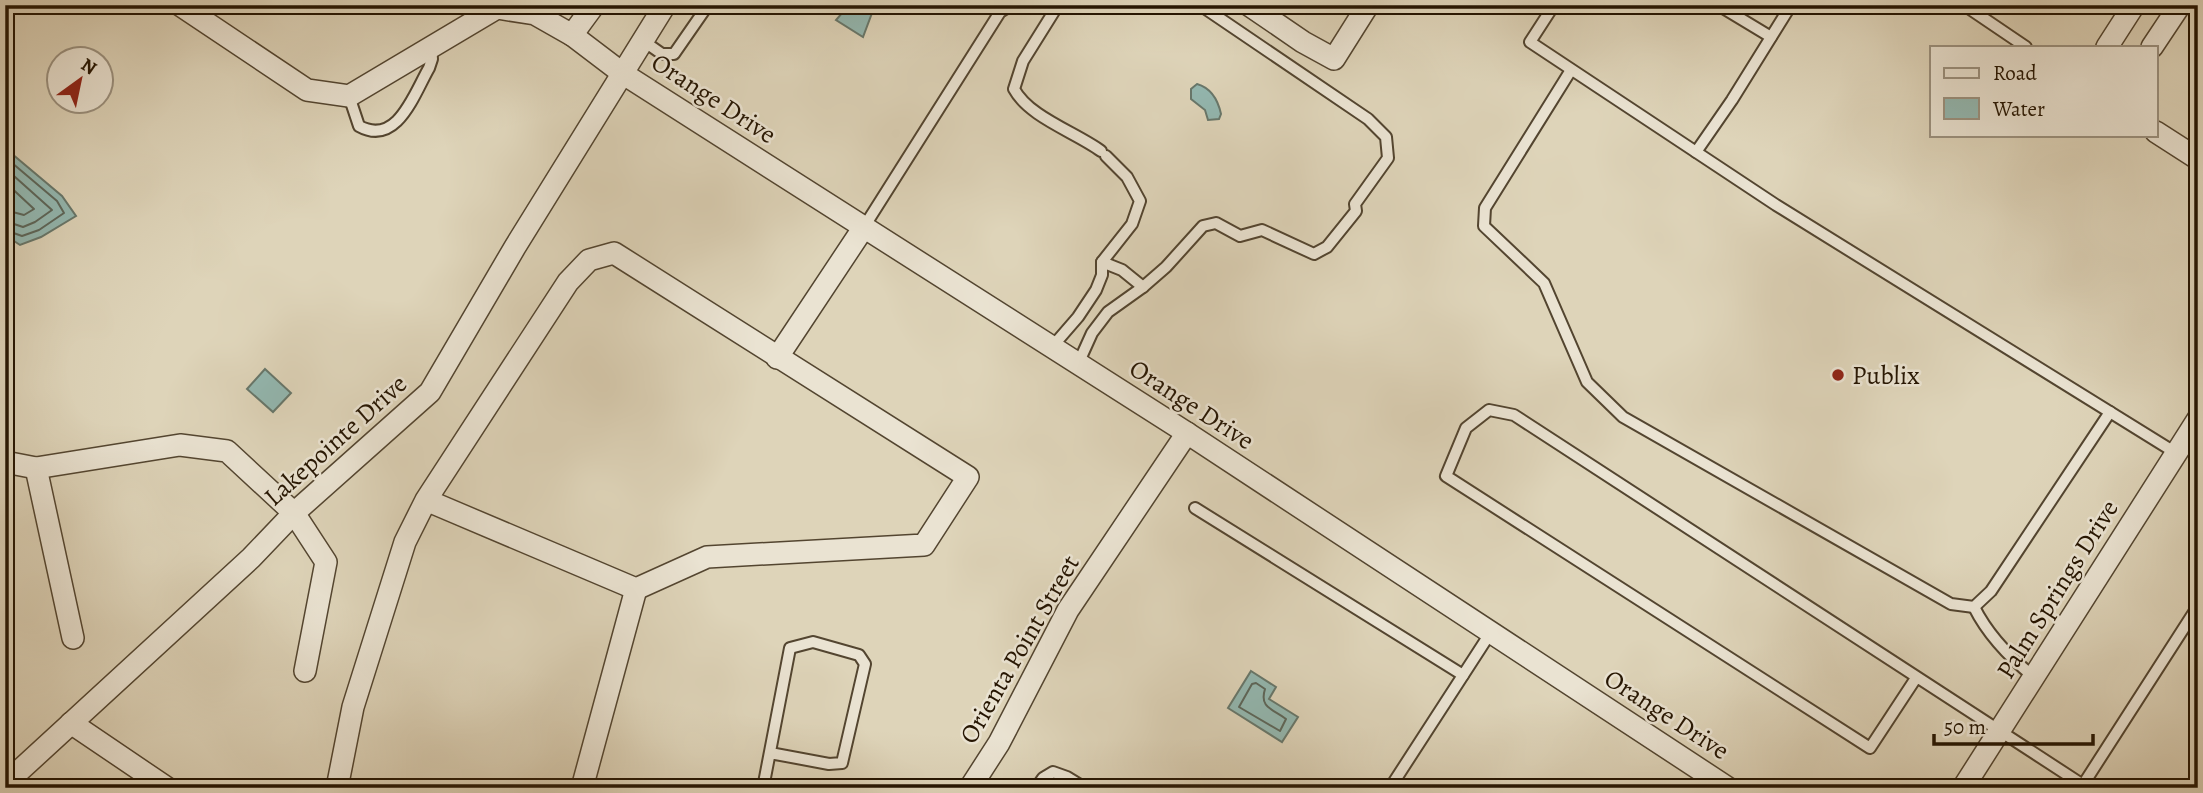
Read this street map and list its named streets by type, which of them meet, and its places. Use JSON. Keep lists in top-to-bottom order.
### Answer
{
  "streets": {
    "street": [
      "Orange Drive",
      "Lakepointe Drive",
      "Palm Springs Drive",
      "Orienta Point Street"
    ]
  },
  "crossings": [
    ["Orange Drive", "Lakepointe Drive"],
    ["Orange Drive", "Orienta Point Street"]
  ],
  "places": ["Publix"],
  "legend": ["Road", "Water"],
  "scale_bar": "50 m",
  "north": "top right"
}
